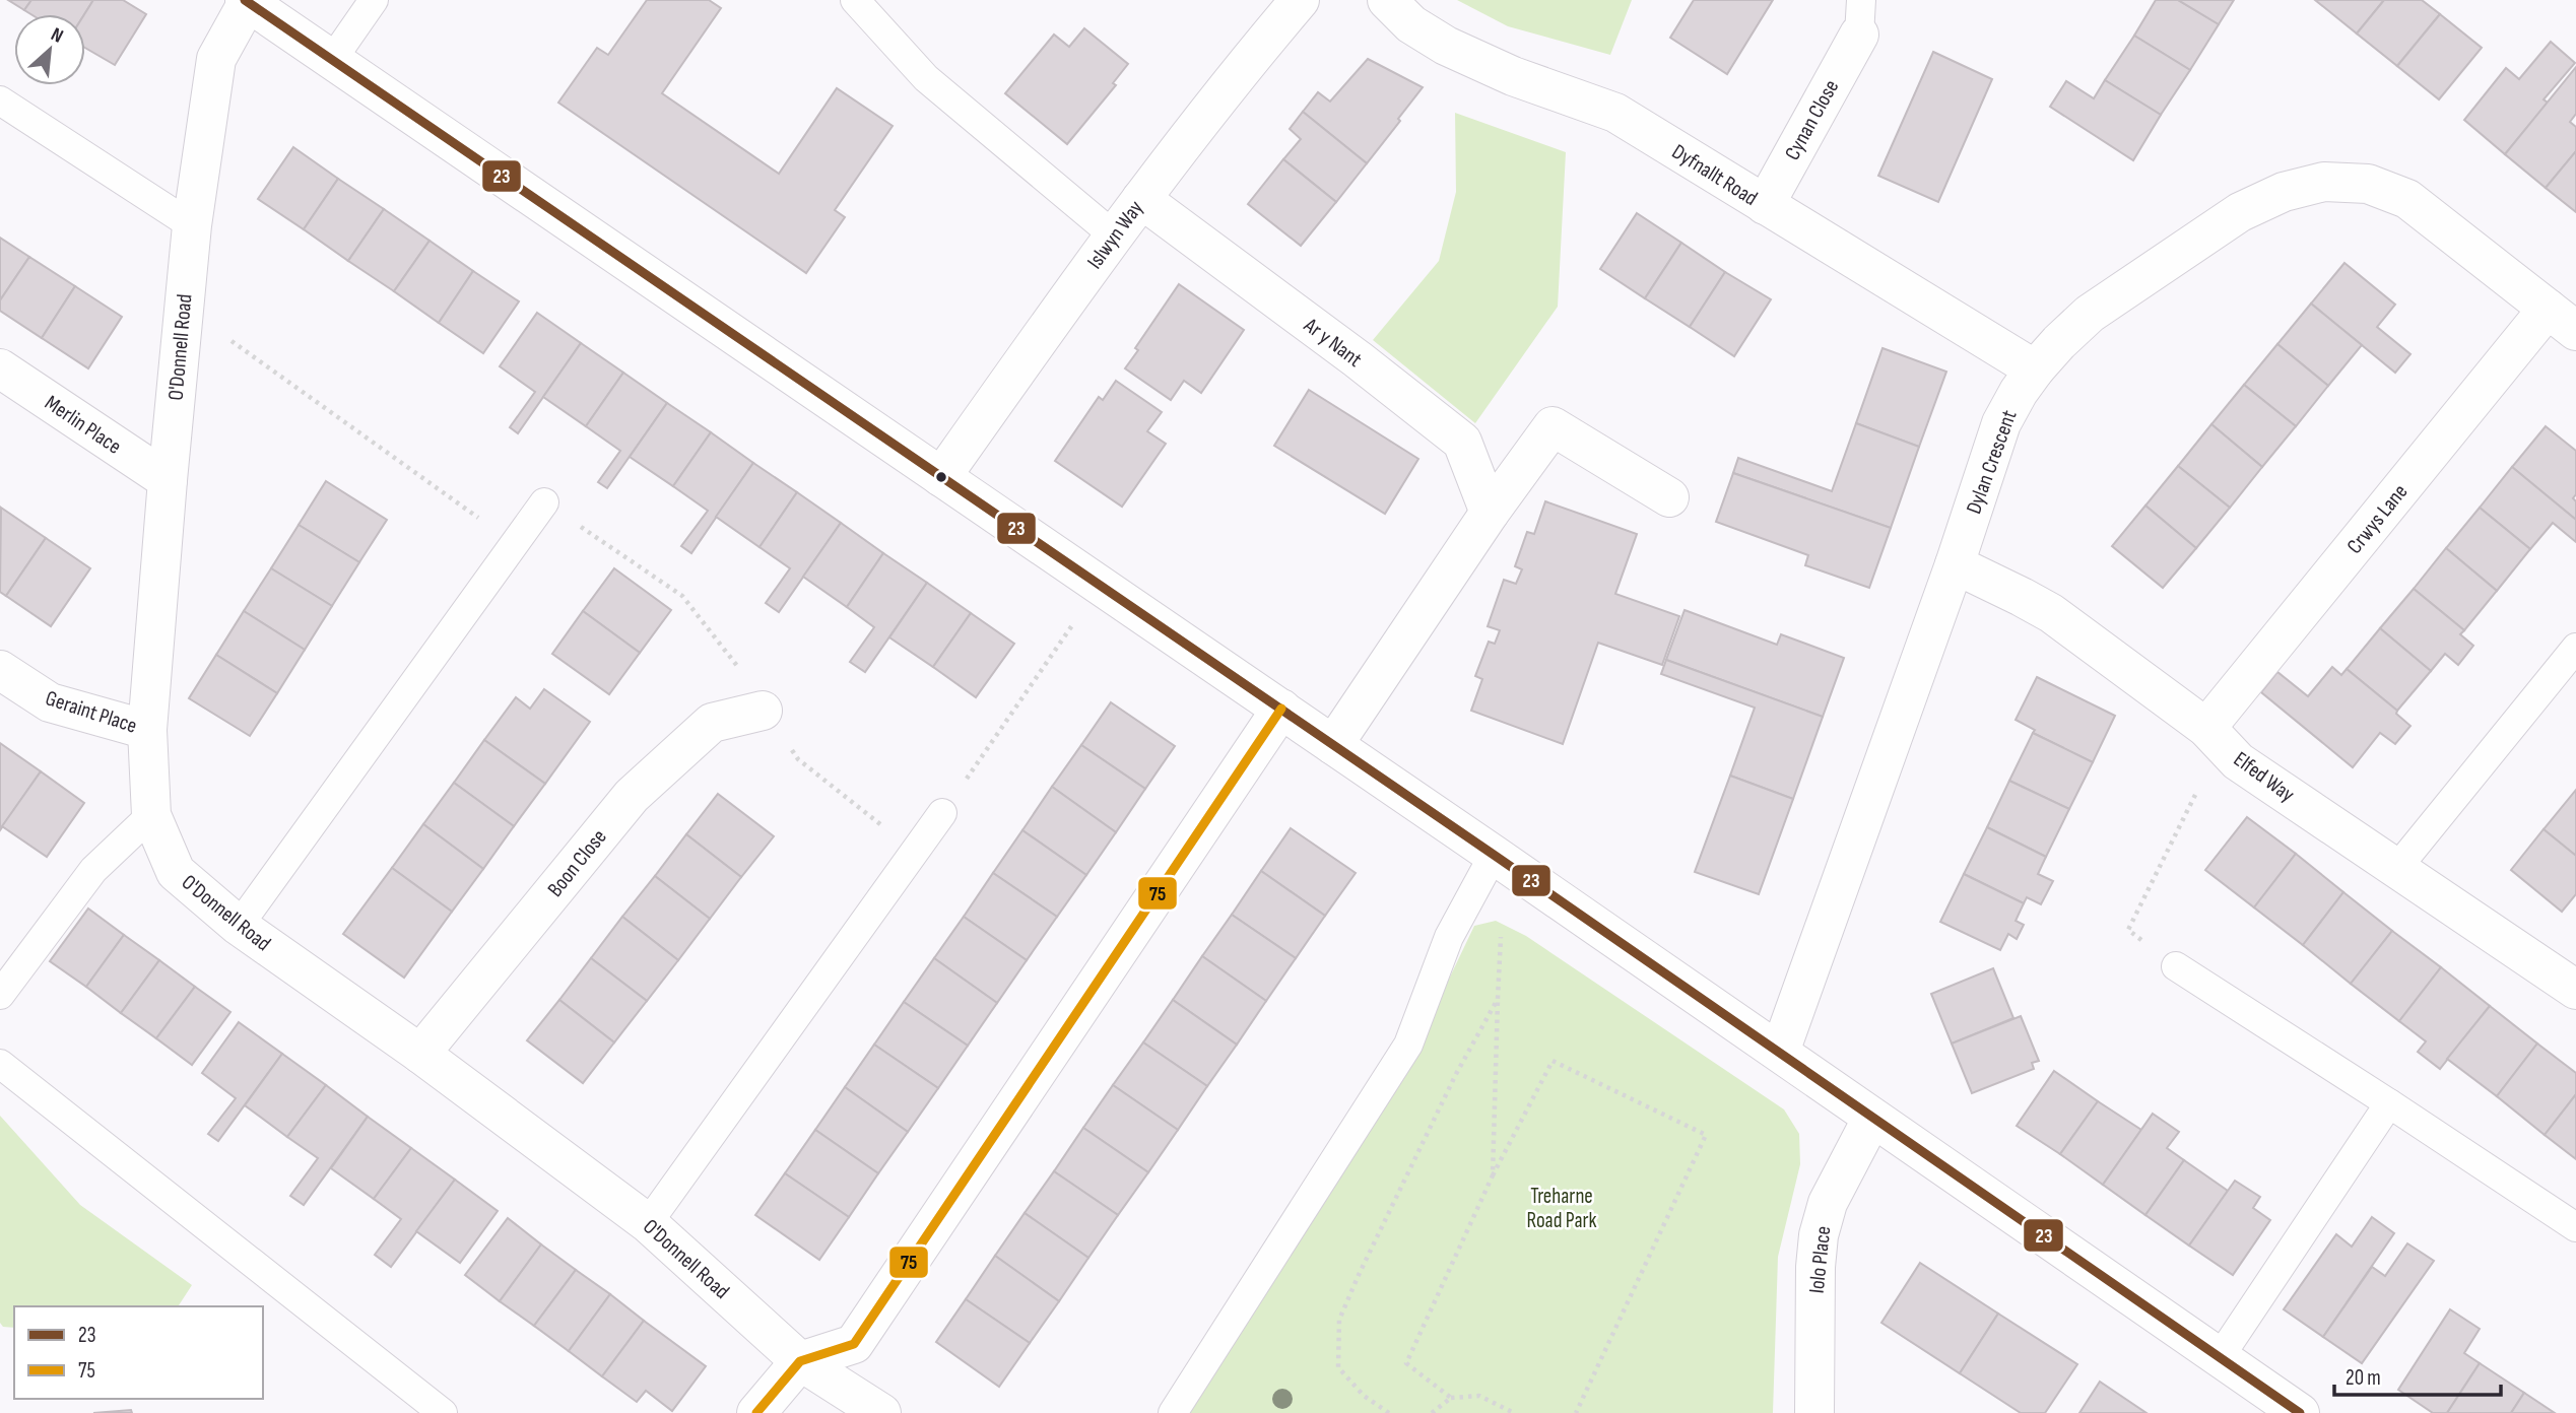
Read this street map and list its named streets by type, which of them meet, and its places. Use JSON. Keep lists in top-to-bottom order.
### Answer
{
  "streets": {
    "street": [
      "Cynan Close",
      "Dyfnallt Road",
      "Islwyn Way",
      "Ar y Nant",
      "O'Donnell Road",
      "Merlin Place",
      "Dylan Crescent",
      "Crwys Lane",
      "Geraint Place",
      "Elfed Way",
      "Boon Close",
      "Iolo Place"
    ]
  },
  "crossings": [
    ["Cynan Close", "Dyfnallt Road"],
    ["Dyfnallt Road", "Dylan Crescent"],
    ["Islwyn Way", "Ar y Nant"],
    ["O'Donnell Road", "Merlin Place"],
    ["O'Donnell Road", "Geraint Place"],
    ["O'Donnell Road", "Boon Close"],
    ["Dylan Crescent", "Crwys Lane"],
    ["Dylan Crescent", "Elfed Way"],
    ["Crwys Lane", "Elfed Way"]
  ],
  "parks": ["Treharne Road Park"],
  "lines": ["transit line 23", "transit line 75"],
  "legend": ["23", "75"],
  "scale_bar": "20 m",
  "north": "top right"
}
